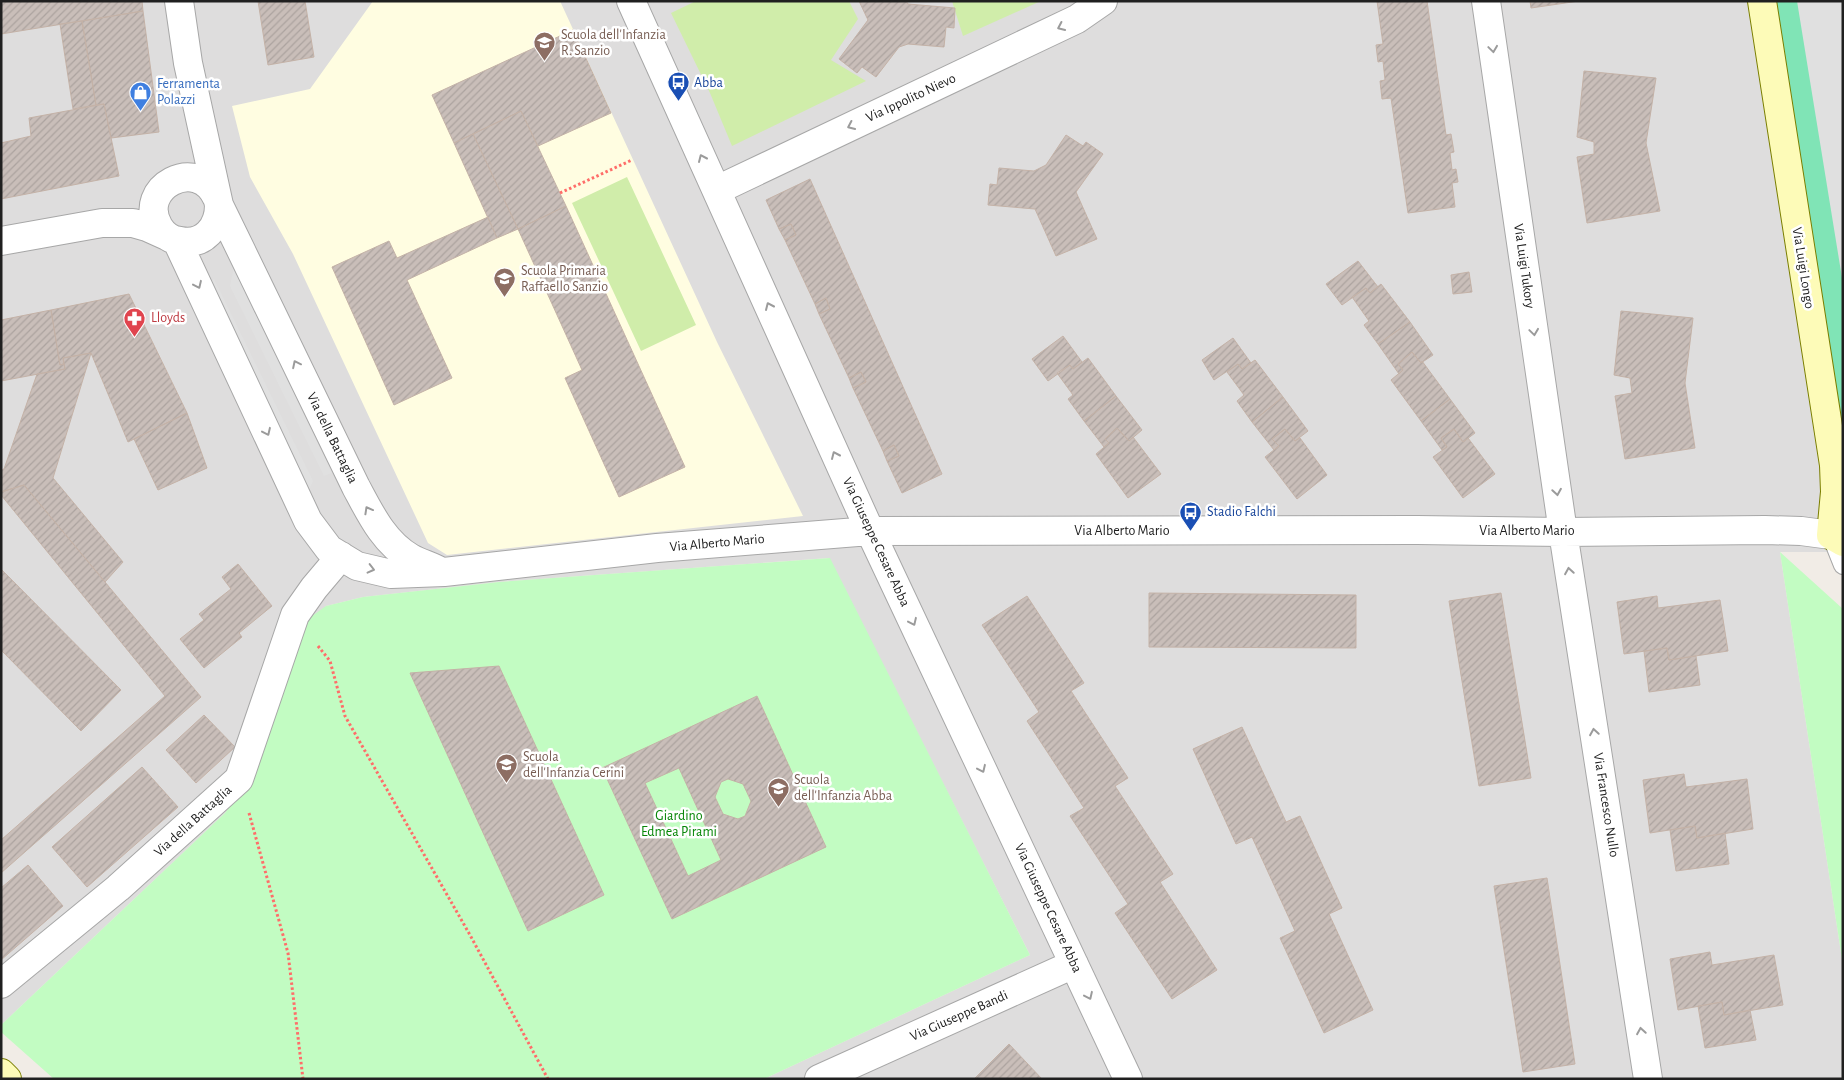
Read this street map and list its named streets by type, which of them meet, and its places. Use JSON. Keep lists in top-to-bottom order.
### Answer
{
  "streets": {
    "street": [
      "Via Ippolito Nievo",
      "Via Luigi Tukory",
      "Via Luigi Longo",
      "Via della Battaglia",
      "Via Alberto Mario",
      "Via Giuseppe Cesare Abba",
      "Via Francesco Nullo",
      "Via Giuseppe Bandi"
    ]
  },
  "crossings": [
    ["Via Ippolito Nievo", "Via Giuseppe Cesare Abba"],
    ["Via Luigi Tukory", "Via Alberto Mario"],
    ["Via Luigi Tukory", "Via Francesco Nullo"],
    ["Via Luigi Longo", "Via Alberto Mario"],
    ["Via della Battaglia", "Via Alberto Mario"],
    ["Via Alberto Mario", "Via Giuseppe Cesare Abba"],
    ["Via Alberto Mario", "Via Francesco Nullo"],
    ["Via Giuseppe Cesare Abba", "Via Giuseppe Bandi"]
  ],
  "one_way": ["Via Ippolito Nievo", "Via Luigi Tukory", "Via Francesco Nullo"],
  "parks": ["Giardino Edmea Pirami"],
  "places": {
    "school or university": [
      "Scuola dell'Infanzia R. Sanzio",
      "Scuola Primaria Raffaello Sanzio",
      "Scuola dell'Infanzia Cerini",
      "Scuola dell'Infanzia Abba"
    ],
    "bus stop": ["Abba", "Stadio Falchi"],
    "shop": ["Ferramenta Polazzi"],
    "pharmacy": ["Lloyds"]
  }
}
